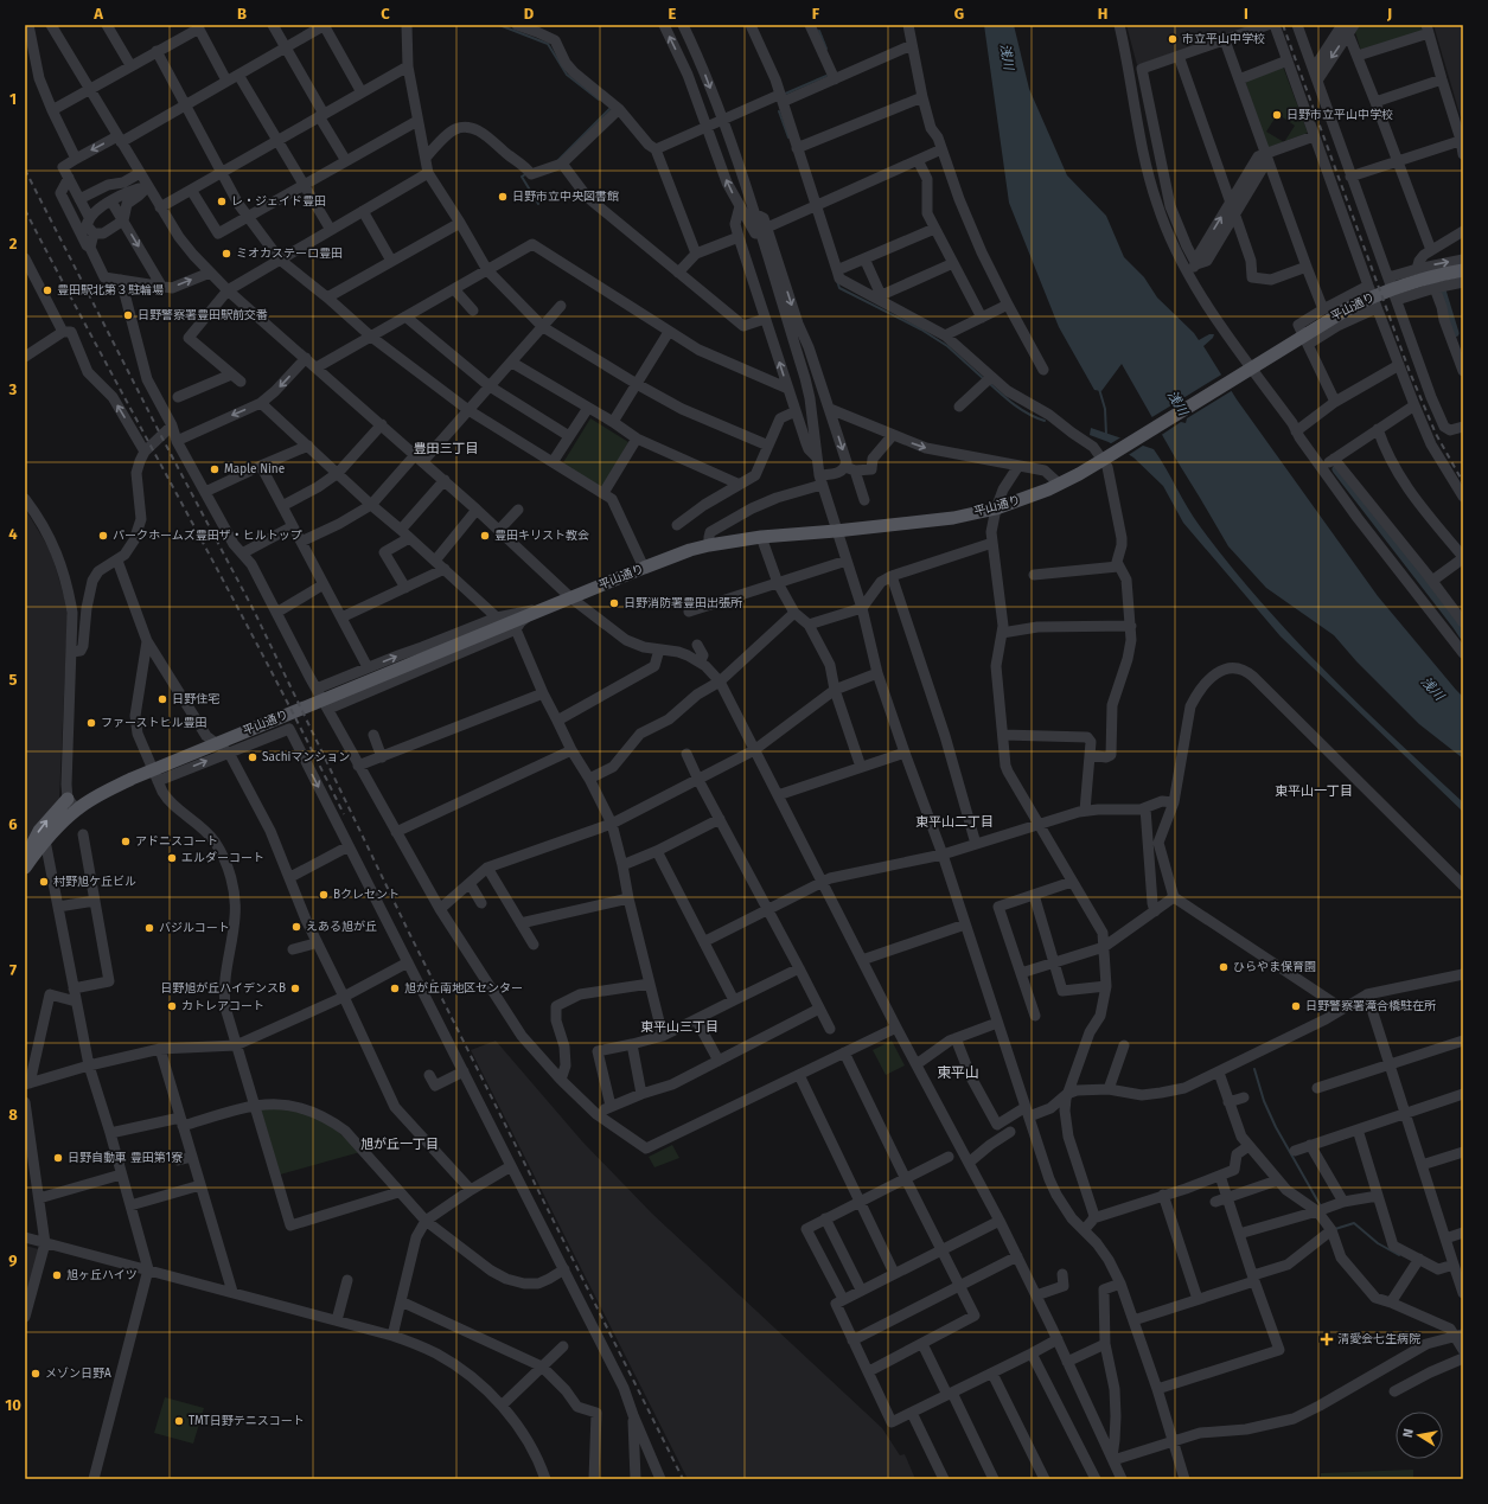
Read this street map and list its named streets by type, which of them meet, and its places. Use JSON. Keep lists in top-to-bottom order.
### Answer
{
  "streets": {
    "main road": ["平山通り"]
  },
  "districts": [
    "豊田三丁目",
    "東平山一丁目",
    "東平山二丁目",
    "東平山三丁目",
    "東平山",
    "旭が丘一丁目"
  ],
  "water": ["浅川"],
  "places": {
    "other": [
      "市立平山中学校",
      "日野市立平山中学校",
      "日野市立中央図書館",
      "レ・ジェイド豊田",
      "ミオカステーロ豊田",
      "豊田駅北第３駐輪場",
      "日野警察署豊田駅前交番",
      "Maple Nine",
      "パークホームズ豊田ザ・ヒルトップ",
      "豊田キリスト教会",
      "日野消防署豊田出張所",
      "日野住宅",
      "ファーストヒル豊田",
      "Sachiマンション",
      "アドニスコート",
      "エルダーコート",
      "村野旭ケ丘ビル",
      "Bクレセント",
      "えある旭が丘",
      "バジルコート",
      "ひらやま保育園",
      "日野旭が丘ハイデンスB",
      "旭が丘南地区センター",
      "カトレアコート",
      "日野警察署滝合橋駐在所",
      "日野自動車 豊田第1寮",
      "旭ヶ丘ハイツ",
      "メゾン日野A",
      "TMT日野テニスコート"
    ],
    "health": ["清愛会七生病院"]
  },
  "north": "left",
  "grid": {
    "columns": [
      "A",
      "B",
      "C",
      "D",
      "E",
      "F",
      "G",
      "H",
      "I",
      "J"
    ],
    "rows": [
      "1",
      "2",
      "3",
      "4",
      "5",
      "6",
      "7",
      "8",
      "9",
      "10"
    ]
  }
}
